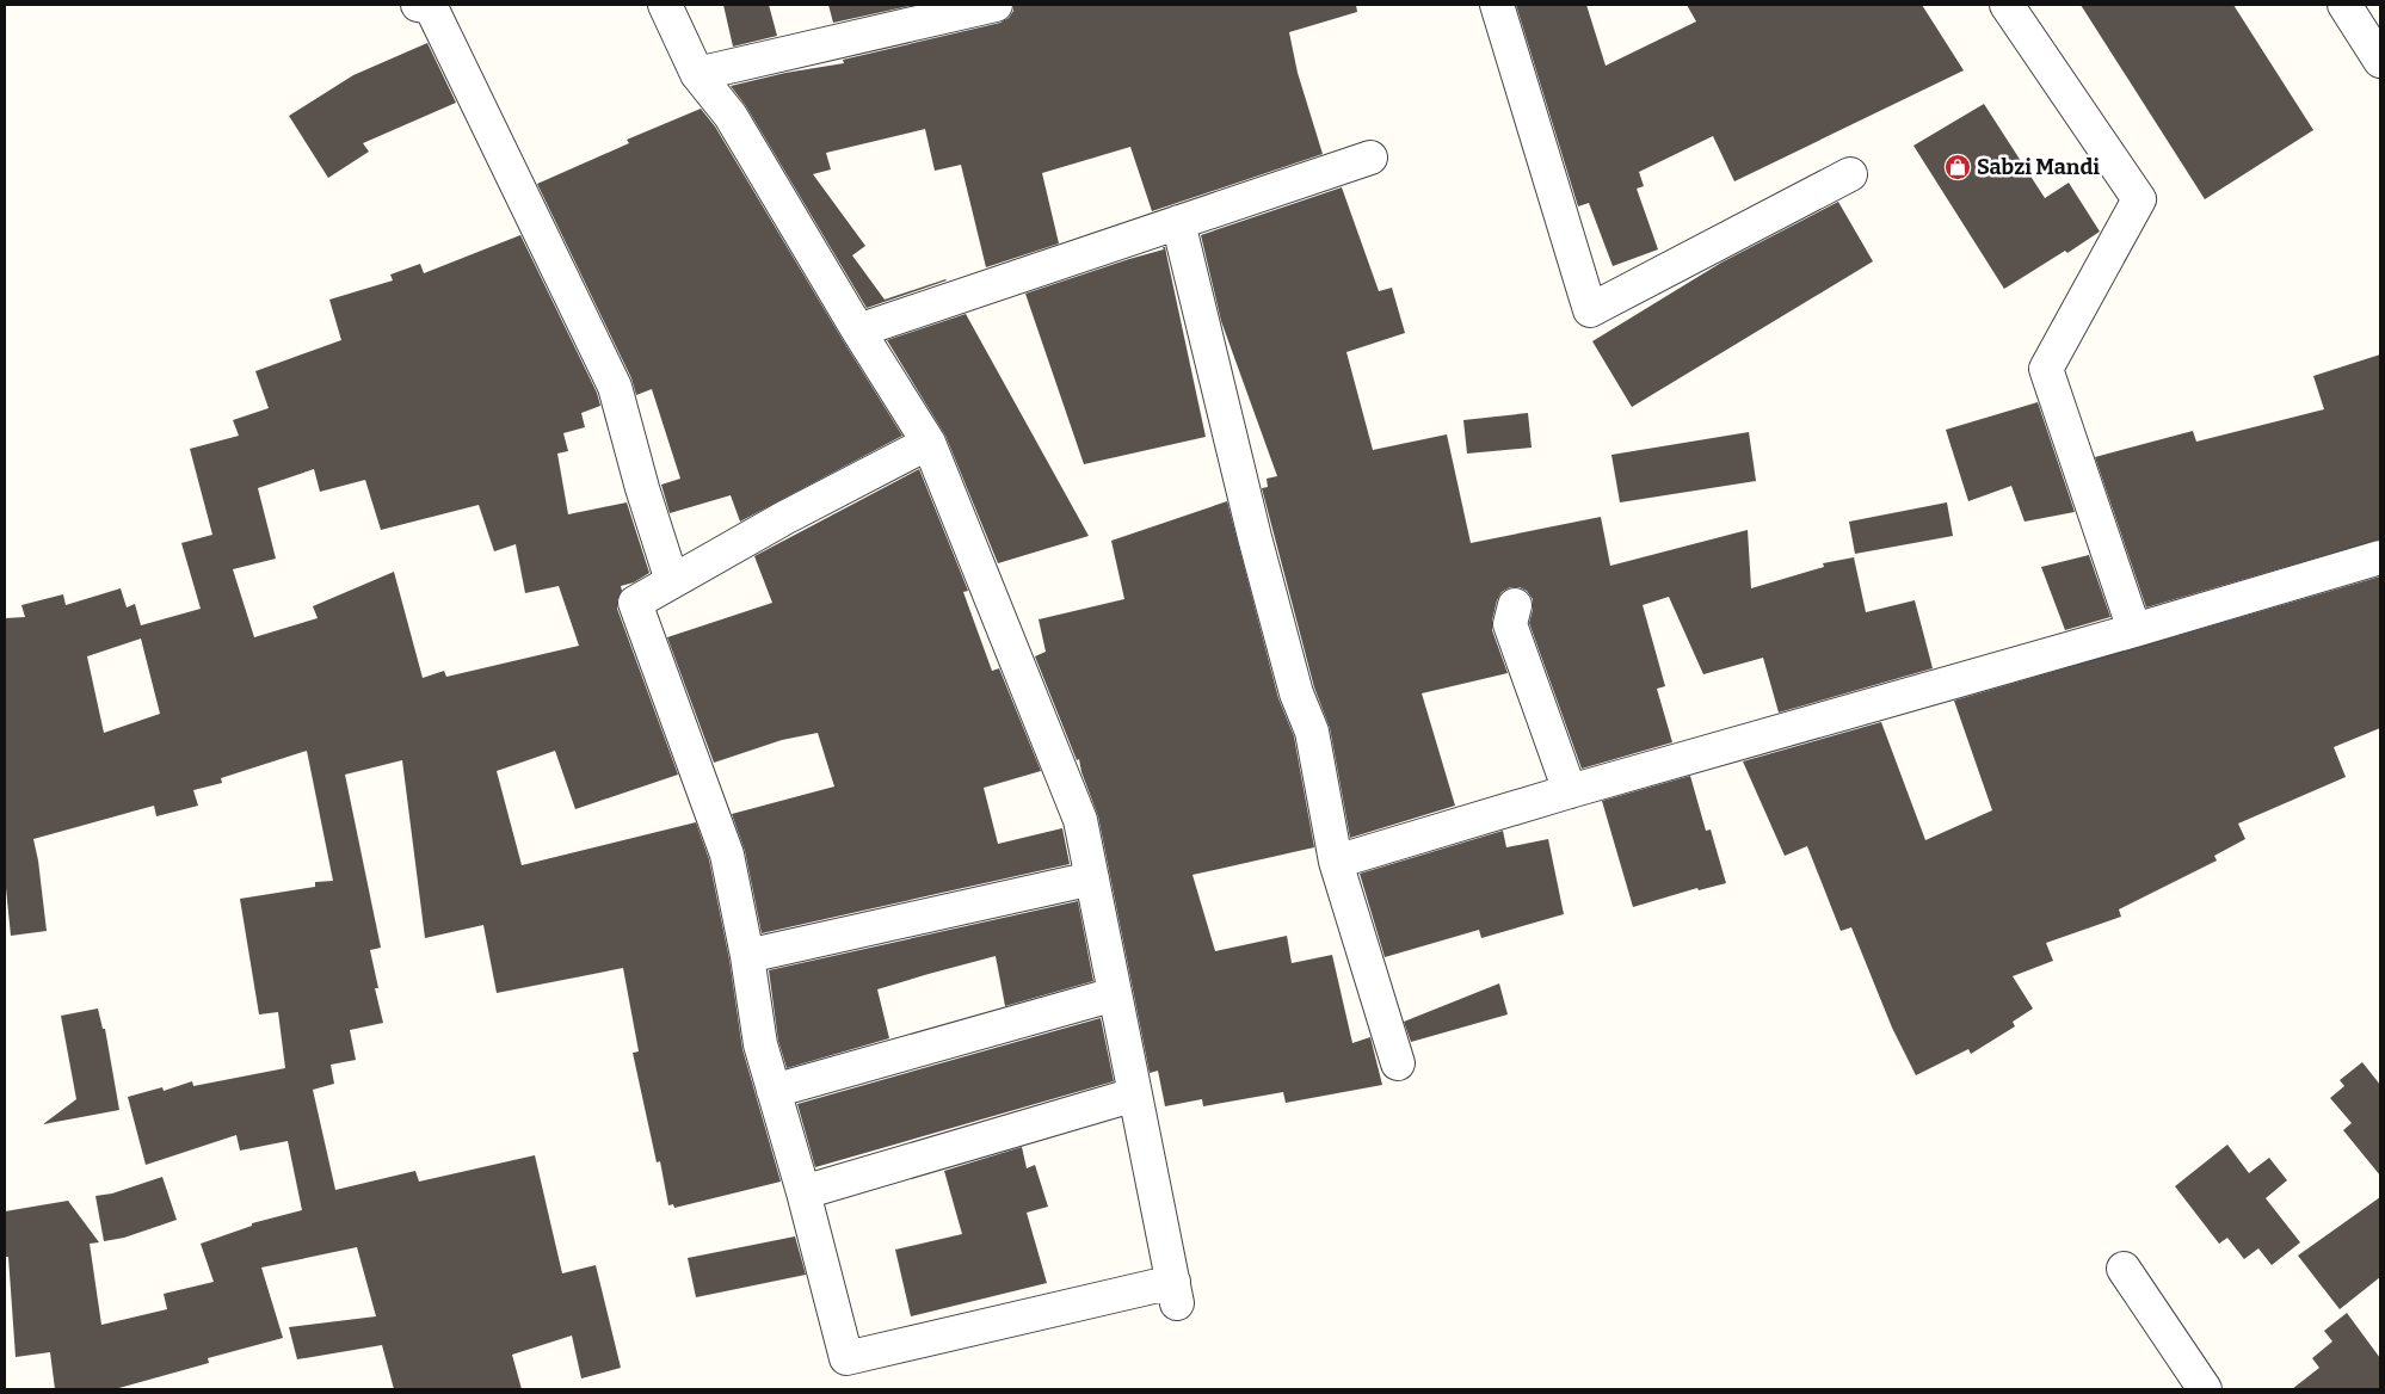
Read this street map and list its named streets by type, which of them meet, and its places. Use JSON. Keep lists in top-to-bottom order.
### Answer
{
  "places": {
    "shop": ["Sabzi Mandi"]
  }
}
